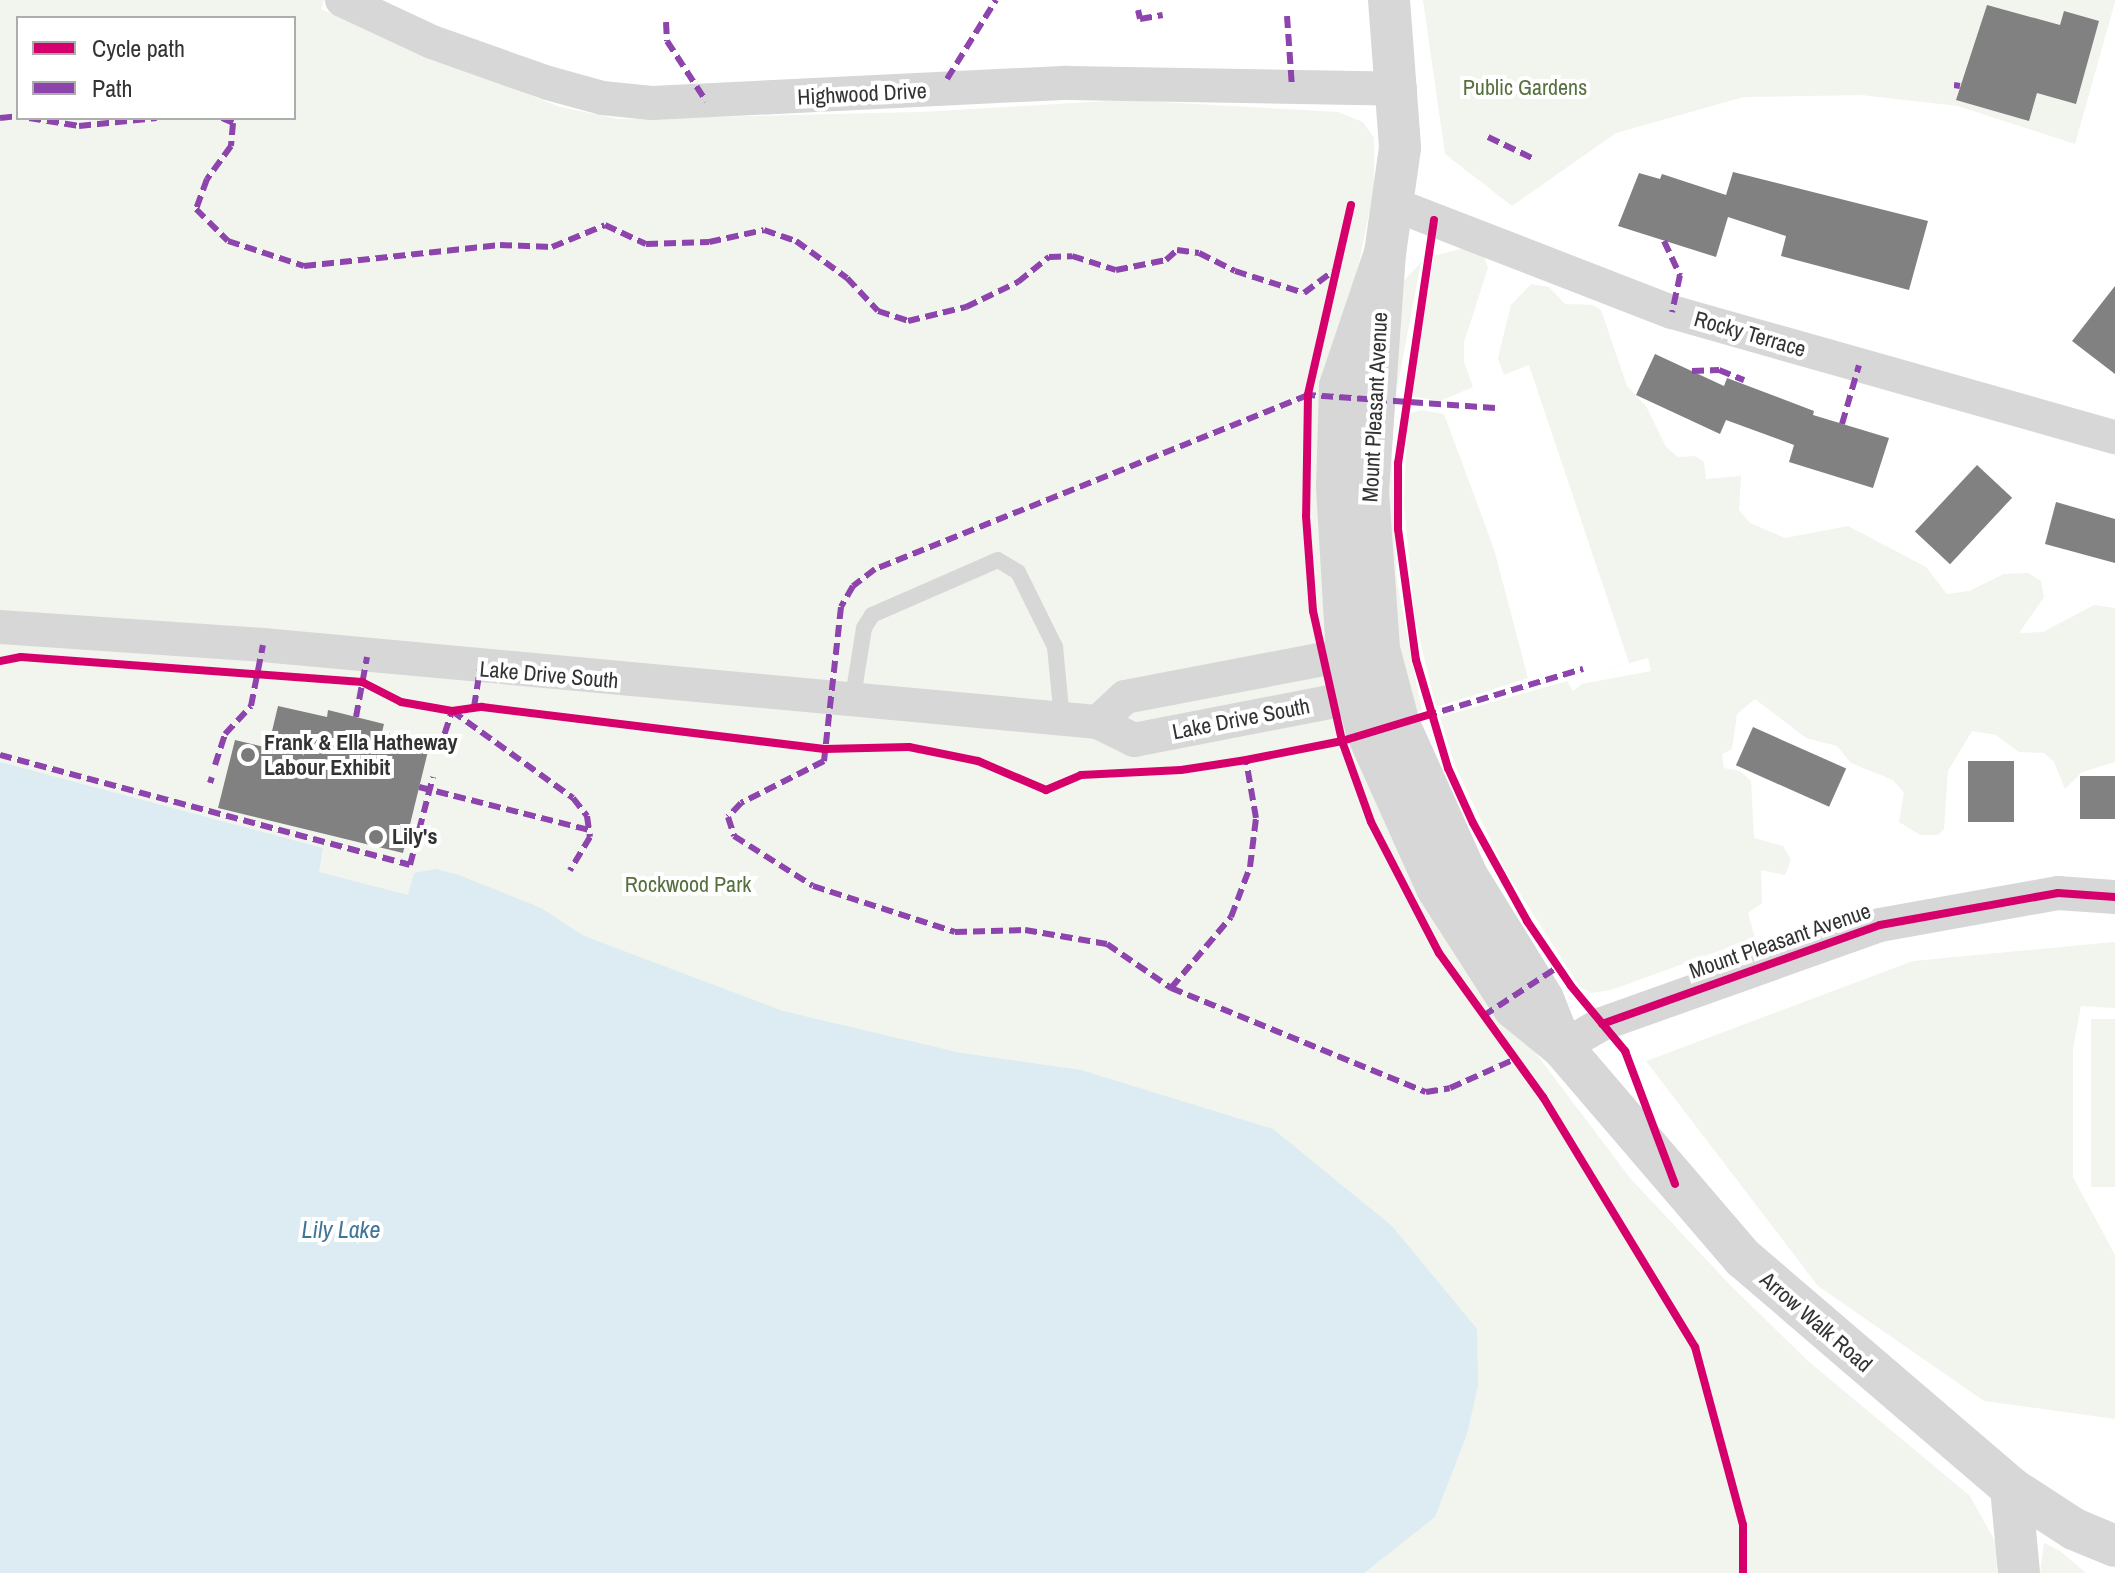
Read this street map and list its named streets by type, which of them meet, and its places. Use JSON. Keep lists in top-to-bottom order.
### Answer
{
  "streets": {
    "street": [
      "Highwood Drive",
      "Rocky Terrace",
      "Mount Pleasant Avenue",
      "Lake Drive South",
      "Arrow Walk Road"
    ]
  },
  "crossings": [
    ["Highwood Drive", "Mount Pleasant Avenue"],
    ["Rocky Terrace", "Mount Pleasant Avenue"],
    ["Mount Pleasant Avenue", "Lake Drive South"],
    ["Mount Pleasant Avenue", "Arrow Walk Road"]
  ],
  "water": ["Lily Lake"],
  "parks": ["Public Gardens", "Rockwood Park"],
  "places": ["Frank & Ella Hatheway Labour Exhibit", "Lily's"],
  "legend": ["Cycle path", "Path"]
}
